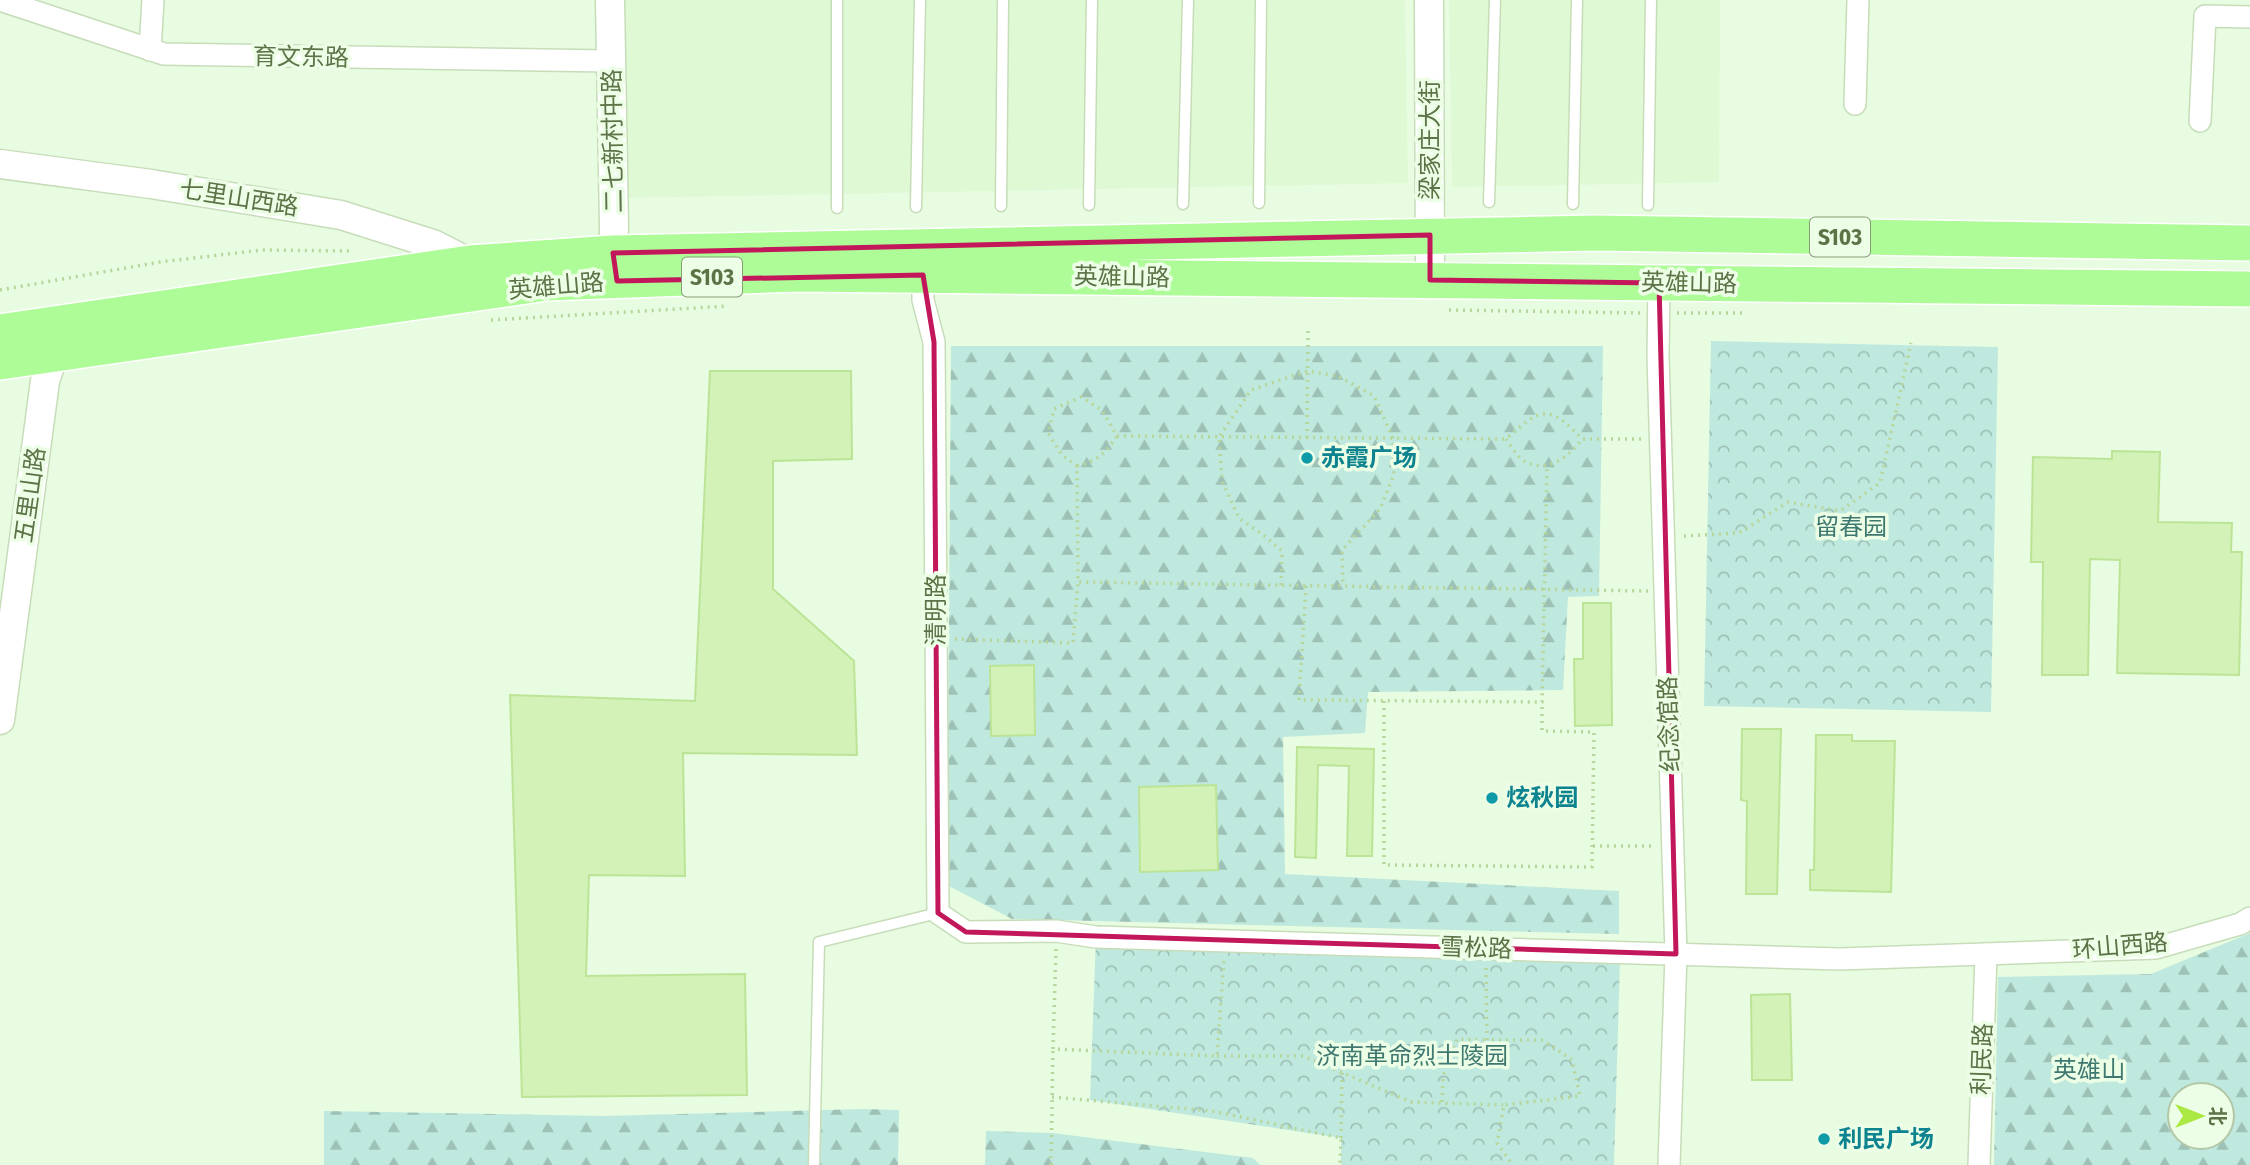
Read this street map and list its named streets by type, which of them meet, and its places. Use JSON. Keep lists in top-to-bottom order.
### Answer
{
  "streets": {
    "main road": ["S103", "英雄山路"],
    "street": [
      "育文东路",
      "梁家庄大街",
      "二七新村中路",
      "七里山西路",
      "五里山路",
      "清明路",
      "纪念馆路",
      "环山西路",
      "雪松路",
      "利民路"
    ]
  },
  "crossings": [
    ["育文东路", "二七新村中路"],
    ["梁家庄大街", "英雄山路"],
    ["二七新村中路", "英雄山路"],
    ["七里山西路", "英雄山路"],
    ["英雄山路", "五里山路"],
    ["英雄山路", "清明路"],
    ["英雄山路", "纪念馆路"],
    ["清明路", "雪松路"],
    ["纪念馆路", "雪松路"],
    ["环山西路", "雪松路"],
    ["环山西路", "利民路"],
    ["雪松路", "利民路"]
  ],
  "parks": ["留春园", "济南革命烈士陵园", "英雄山"],
  "places": ["赤霞广场", "炫秋园", "利民广场"],
  "north": "right"
}
